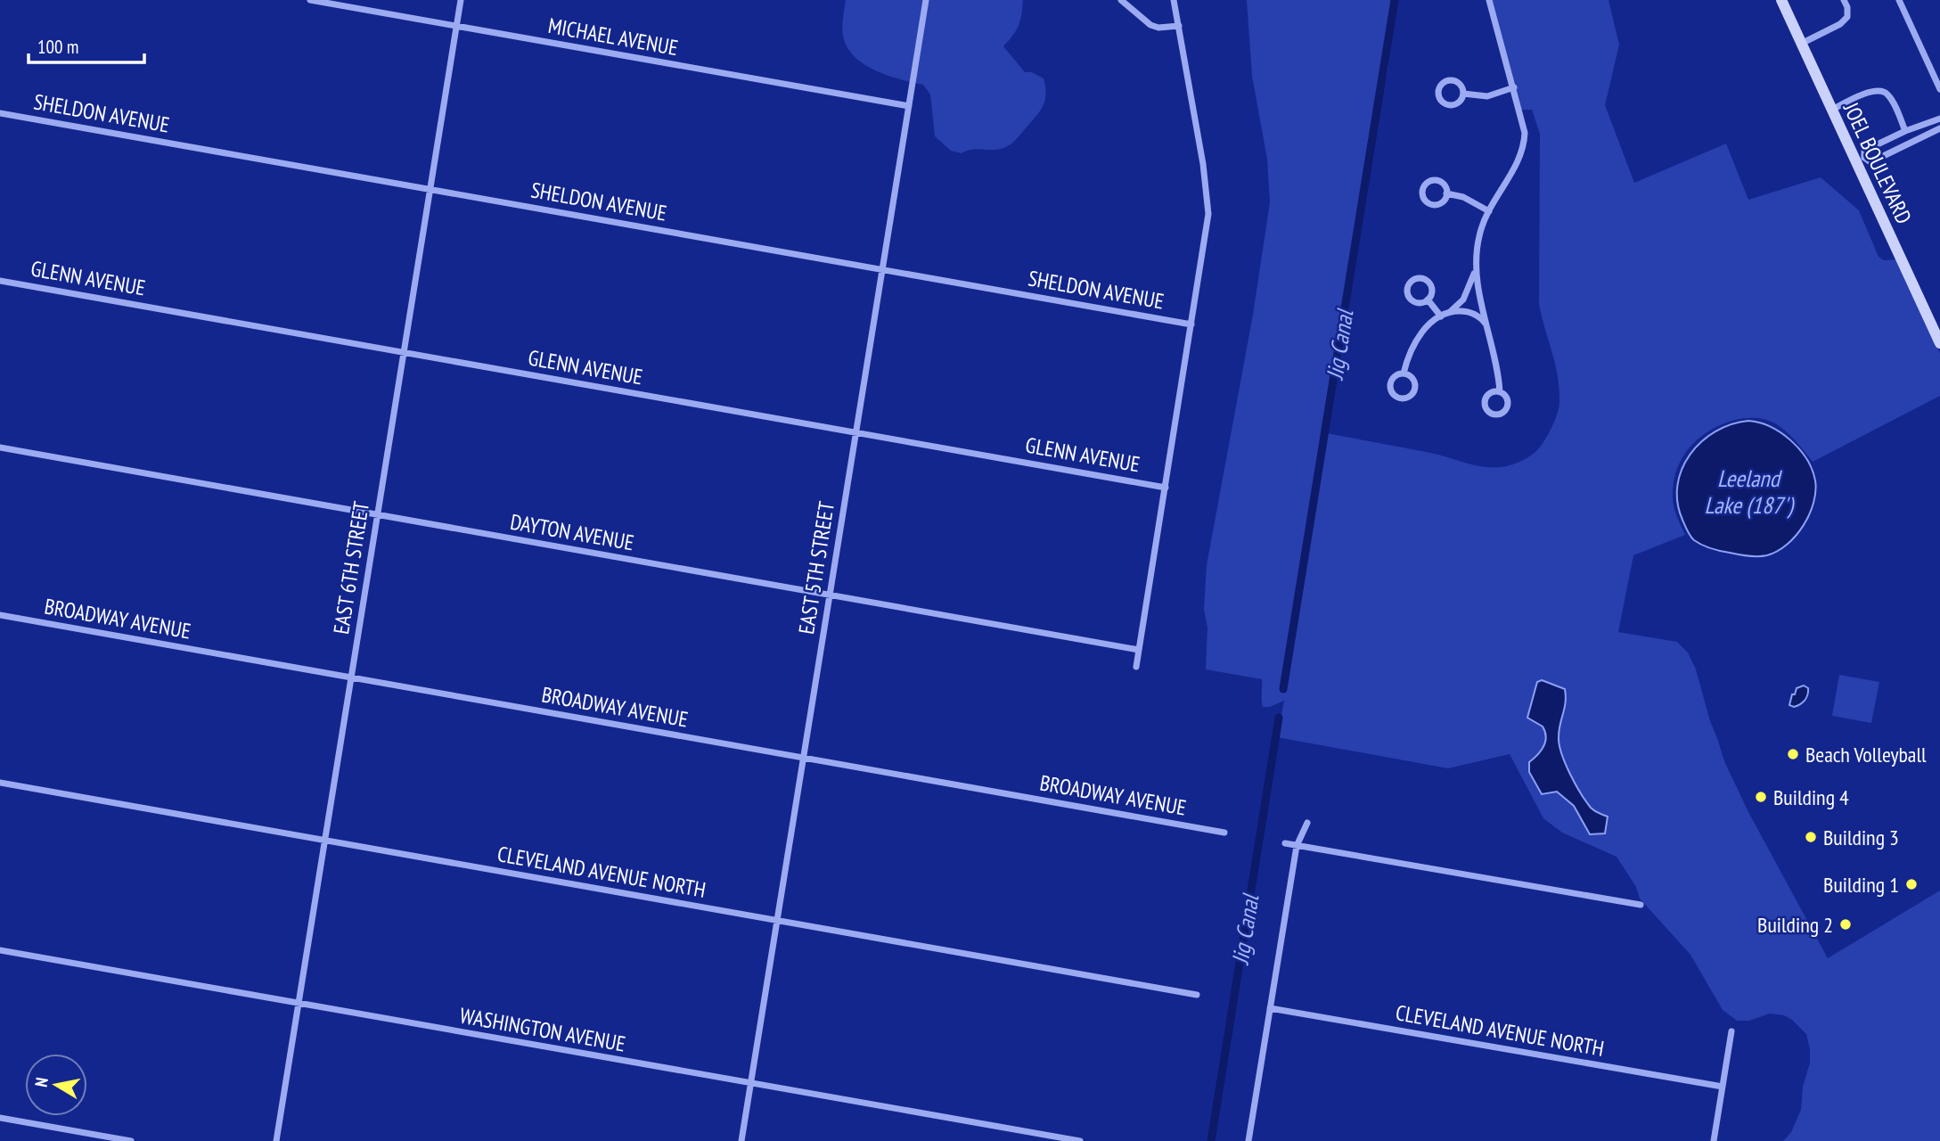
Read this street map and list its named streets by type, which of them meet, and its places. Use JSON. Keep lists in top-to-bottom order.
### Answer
{
  "streets": {
    "main road": ["JOEL BOULEVARD"],
    "street": [
      "MICHAEL AVENUE",
      "SHELDON AVENUE",
      "GLENN AVENUE",
      "DAYTON AVENUE",
      "EAST 6TH STREET",
      "EAST 5TH STREET",
      "BROADWAY AVENUE",
      "CLEVELAND AVENUE NORTH",
      "WASHINGTON AVENUE"
    ]
  },
  "crossings": [
    ["MICHAEL AVENUE", "EAST 6TH STREET"],
    ["MICHAEL AVENUE", "EAST 5TH STREET"],
    ["SHELDON AVENUE", "EAST 6TH STREET"],
    ["SHELDON AVENUE", "EAST 5TH STREET"],
    ["GLENN AVENUE", "EAST 6TH STREET"],
    ["GLENN AVENUE", "EAST 5TH STREET"],
    ["DAYTON AVENUE", "EAST 6TH STREET"],
    ["DAYTON AVENUE", "EAST 5TH STREET"],
    ["EAST 6TH STREET", "BROADWAY AVENUE"],
    ["EAST 6TH STREET", "CLEVELAND AVENUE NORTH"],
    ["EAST 6TH STREET", "WASHINGTON AVENUE"],
    ["EAST 5TH STREET", "BROADWAY AVENUE"],
    ["EAST 5TH STREET", "CLEVELAND AVENUE NORTH"],
    ["EAST 5TH STREET", "WASHINGTON AVENUE"]
  ],
  "water": ["Jig Canal", "Leeland Lake (187')"],
  "places": [
    "Beach Volleyball",
    "Building 4",
    "Building 3",
    "Building 1",
    "Building 2"
  ],
  "scale_bar": "100 m",
  "north": "left"
}
